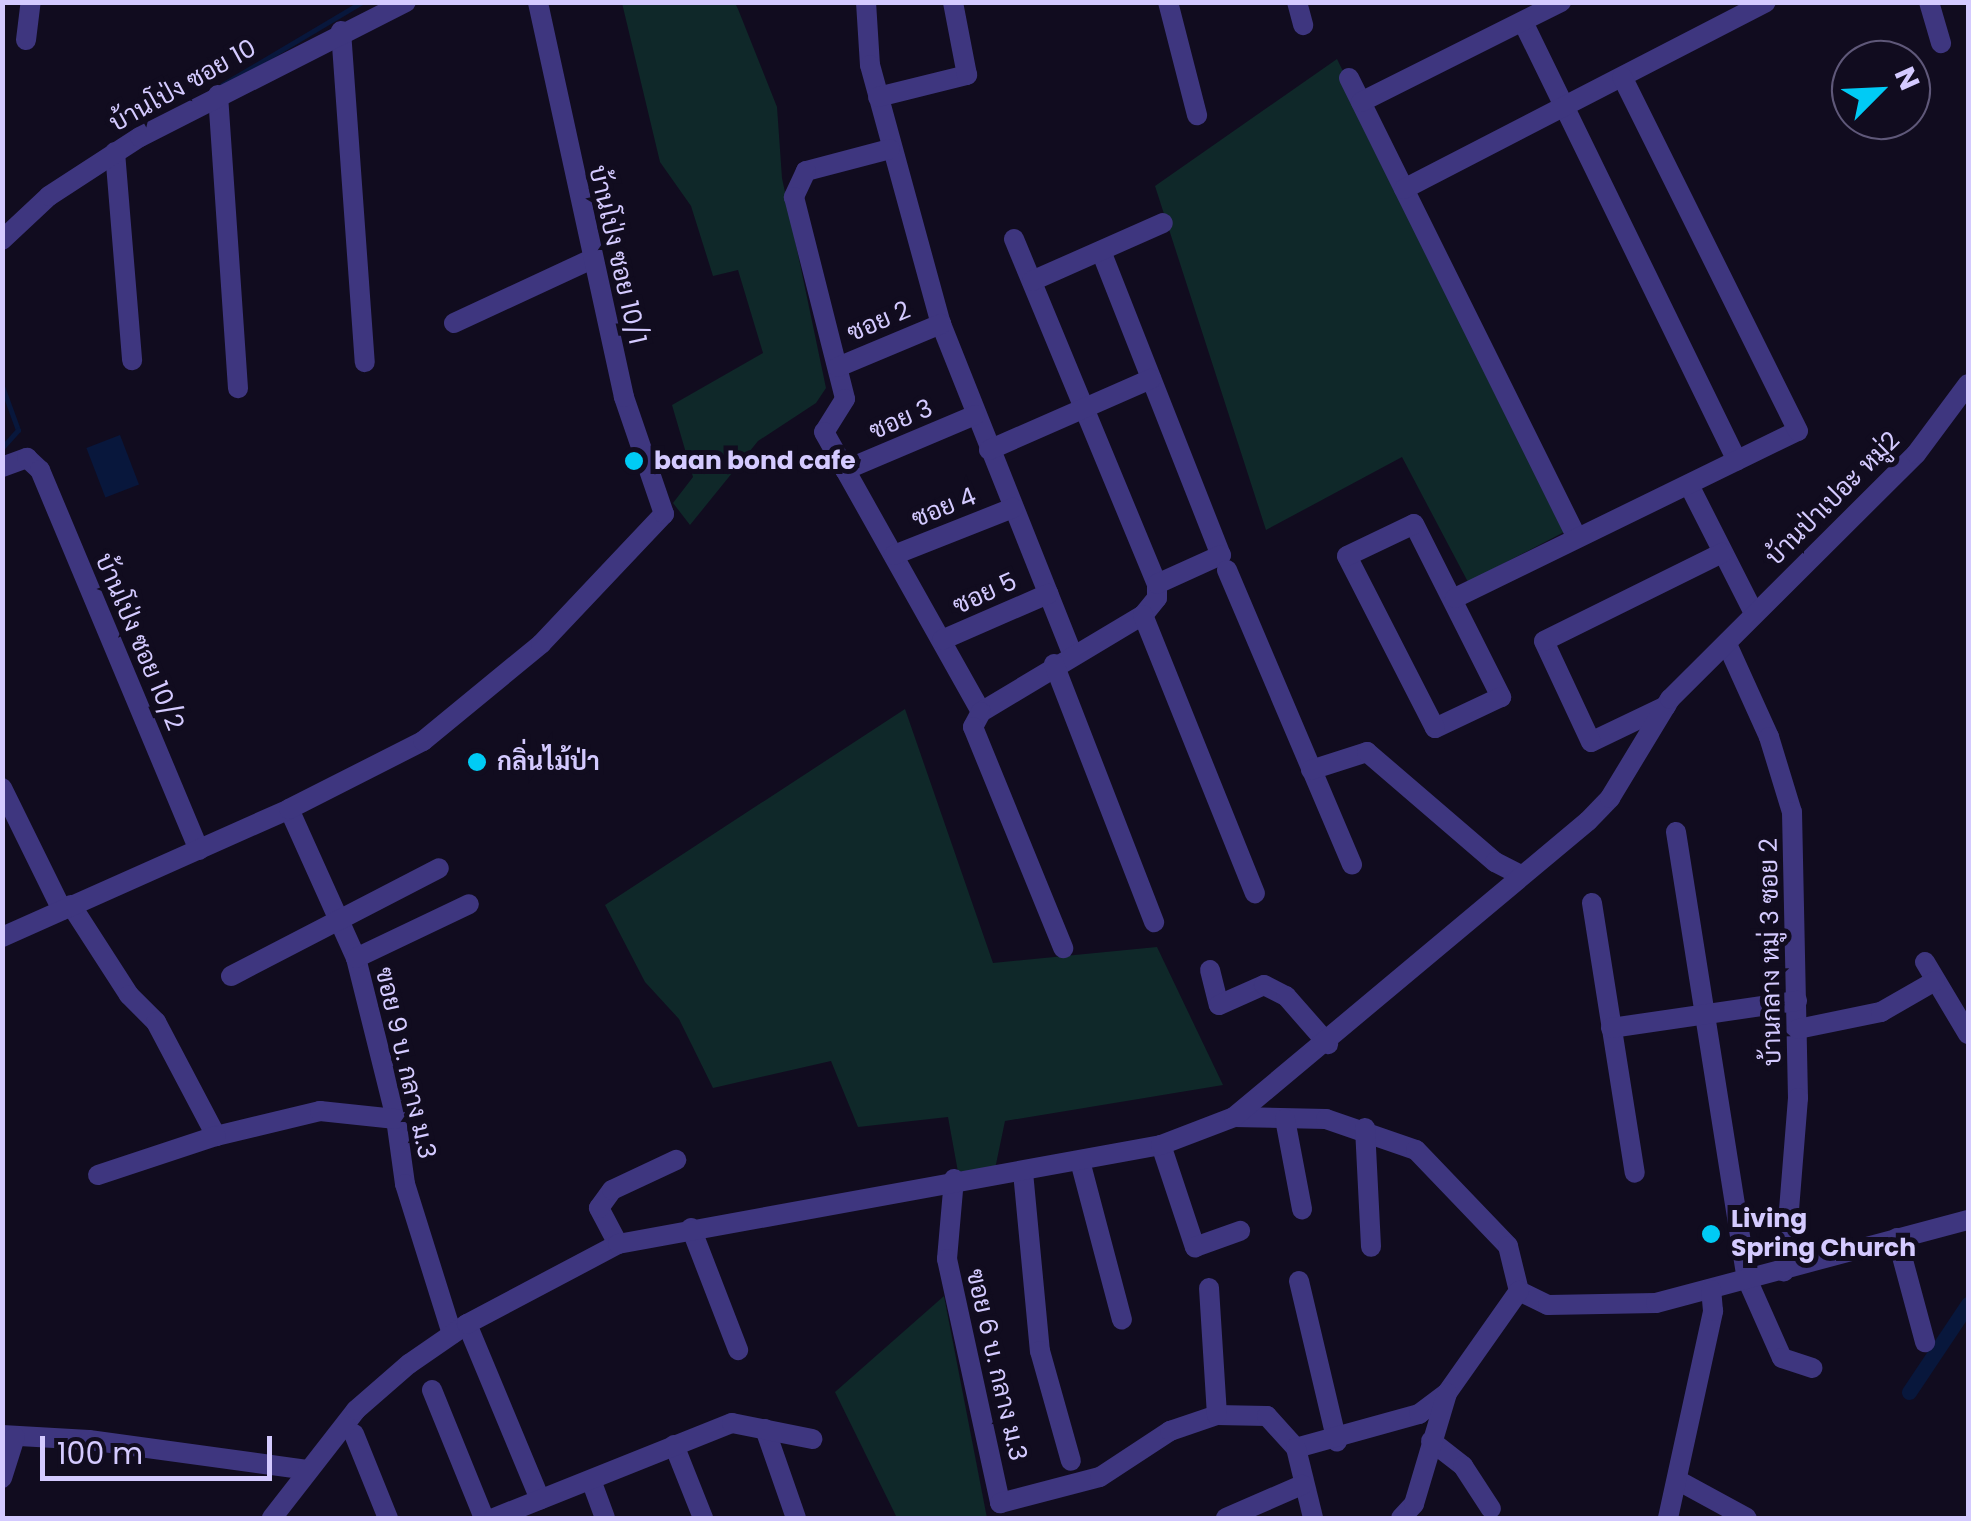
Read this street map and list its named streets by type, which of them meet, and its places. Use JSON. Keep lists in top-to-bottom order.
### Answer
{
  "streets": {
    "street": [
      "บ้านโป่ง ซอย 10",
      "บ้านโป่ง ซอย 10/1",
      "ซอย 2",
      "ซอย 3",
      "บ้านป่าเปอะ หมู่2",
      "ซอย 4",
      "ซอย 5",
      "บ้านโป่ง ซอย 10/2",
      "บ้านกลาง หมู่ 3 ซอย 2",
      "ฃอย 9 บ. กลาง ม.3",
      "ฃอย 6 บ. กลาง ม.3"
    ]
  },
  "crossings": [
    ["บ้านโป่ง ซอย 10/1", "ฃอย 9 บ. กลาง ม.3"],
    ["บ้านป่าเปอะ หมู่2", "บ้านกลาง หมู่ 3 ซอย 2"]
  ],
  "places": ["baan bond cafe", "กลิ่นไม้ป่า", "Living Spring Church"],
  "scale_bar": "100 m",
  "north": "top right"
}
